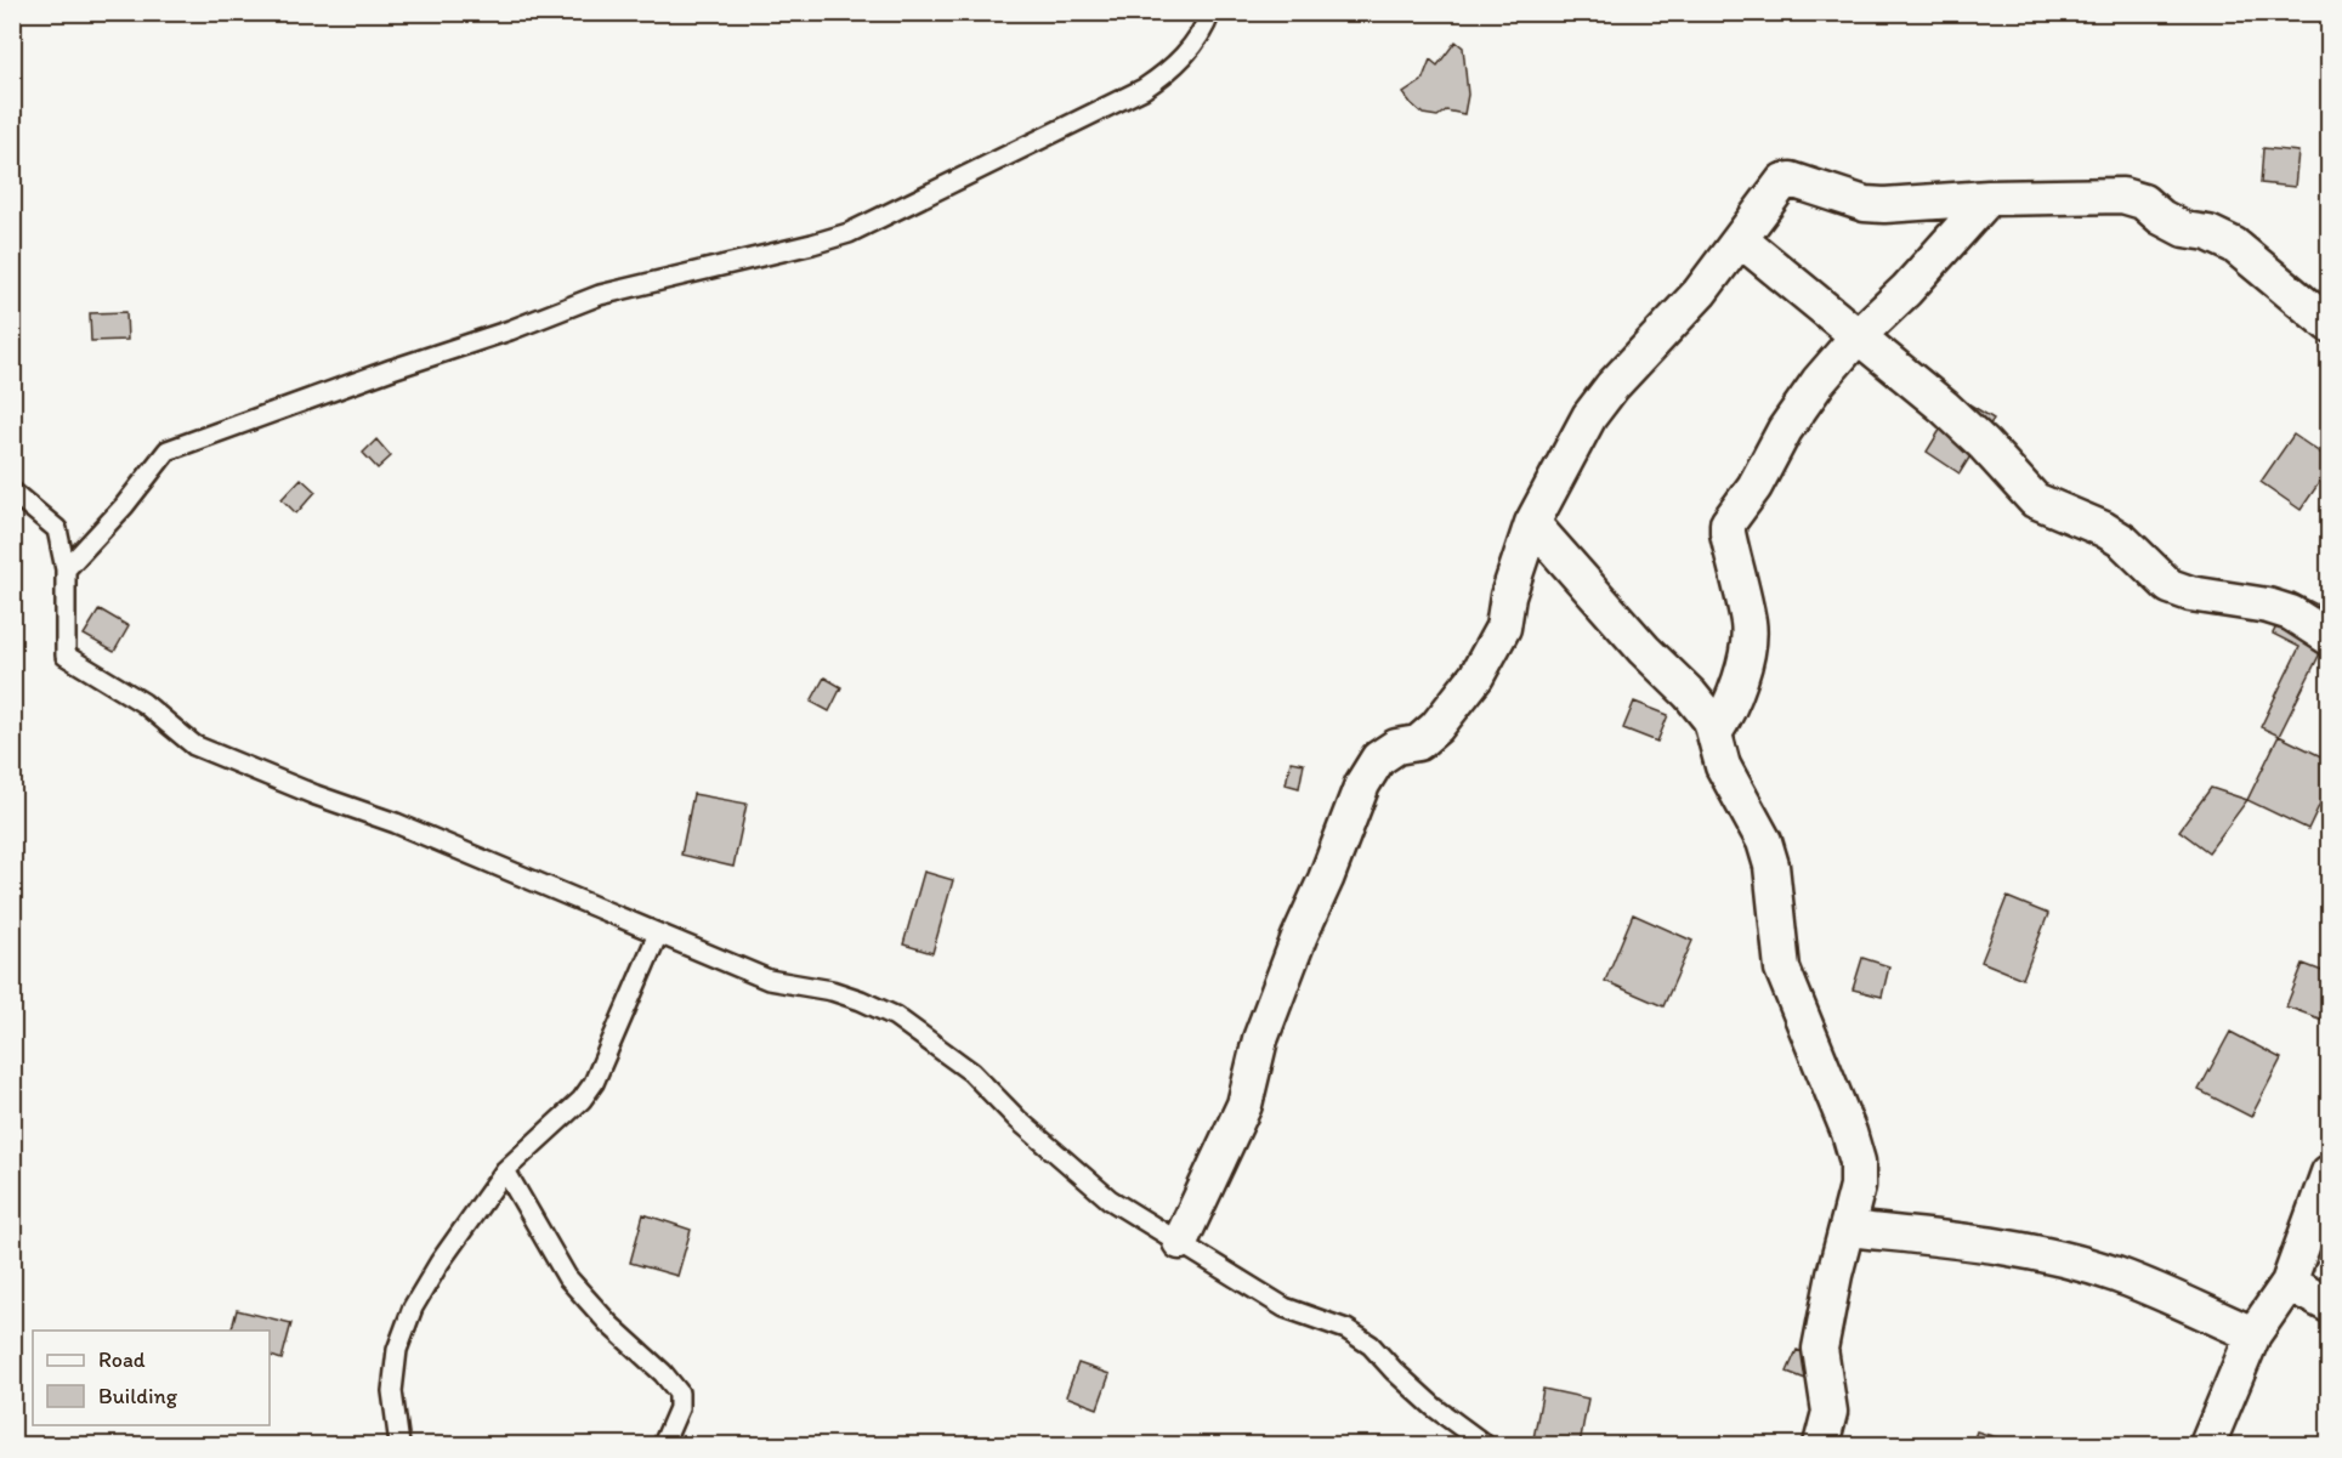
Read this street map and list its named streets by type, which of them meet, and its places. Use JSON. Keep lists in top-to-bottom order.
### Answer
{
  "legend": ["Road", "Building"]
}
